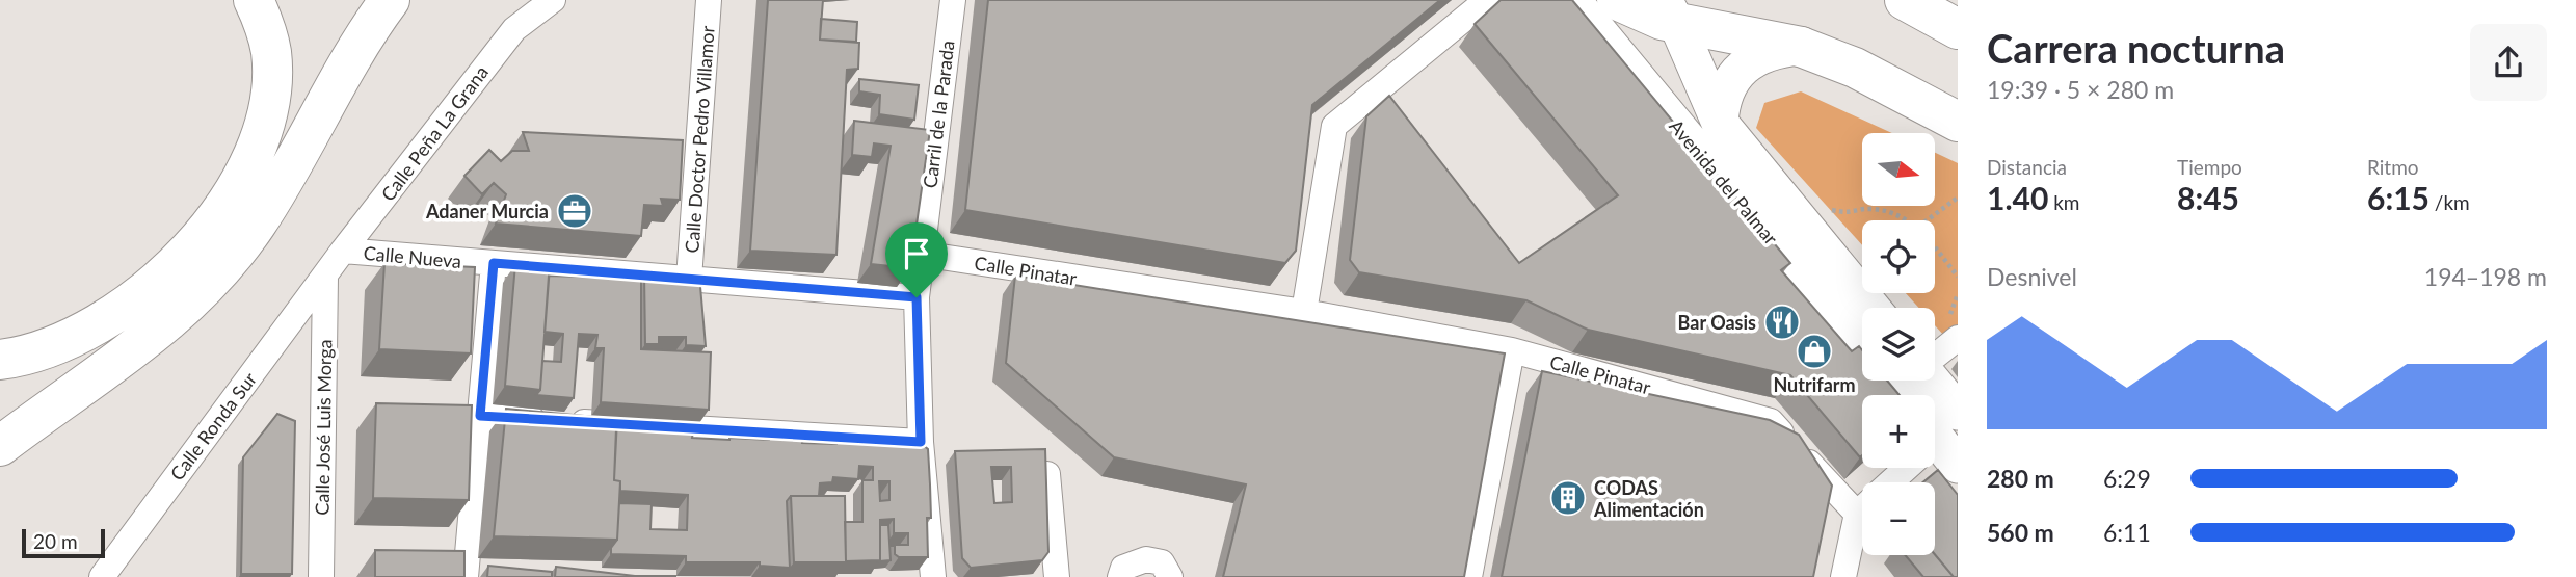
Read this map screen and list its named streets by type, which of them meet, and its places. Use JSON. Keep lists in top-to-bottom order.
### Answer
{
  "streets": {
    "main road": ["Avenida del Palmar"],
    "street": [
      "Carril de la Parada",
      "Calle Peña La Grana",
      "Calle Doctor Pedro Villamor",
      "Calle Nueva",
      "Calle Pinatar",
      "Calle Ronda Sur",
      "Calle José Luis Morga"
    ]
  },
  "crossings": [
    ["Carril de la Parada", "Calle Nueva"],
    ["Carril de la Parada", "Calle Pinatar"],
    ["Calle Peña La Grana", "Calle Nueva"],
    ["Calle Peña La Grana", "Calle Ronda Sur"],
    ["Calle Peña La Grana", "Calle José Luis Morga"],
    ["Calle Doctor Pedro Villamor", "Calle Nueva"],
    ["Calle Ronda Sur", "Calle José Luis Morga"]
  ],
  "places": {
    "office": ["Adaner Murcia"],
    "restaurant": ["Bar Oasis"],
    "shop": ["Nutrifarm"],
    "building": ["CODAS Alimentación"]
  },
  "scale_bar": "20 m",
  "north": "right",
  "page": {
    "heading": ["Carrera nocturna", "19:39 · 5 × 280 m"],
    "stats": [
      ["Distancia", "1.40 km"],
      ["Tiempo", "8:45"],
      ["Ritmo", "6:15 /km"]
    ],
    "map_buttons": ["+", "−"],
    "chart": ["Desnivel", "194–198 m"],
    "list": [
      {
        "name": "280 m",
        "note": "6:29"
      },
      {
        "name": "560 m",
        "note": "6:11"
      }
    ],
    "scale": "20 m"
  }
}
